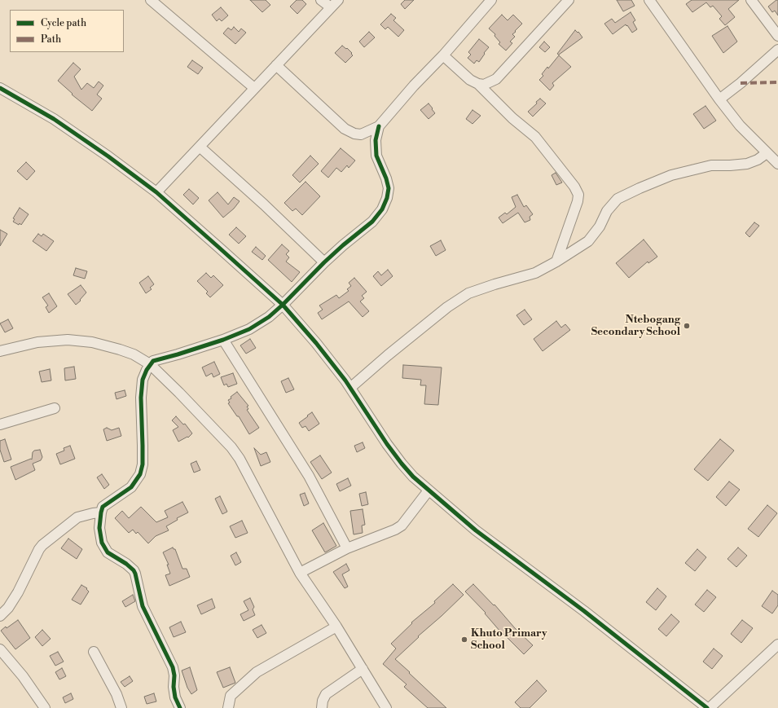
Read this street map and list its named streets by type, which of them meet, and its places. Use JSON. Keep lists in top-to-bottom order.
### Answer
{
  "places": ["Ntebogang Secondary School", "Khuto Primary School"],
  "legend": ["Cycle path", "Path"]
}
